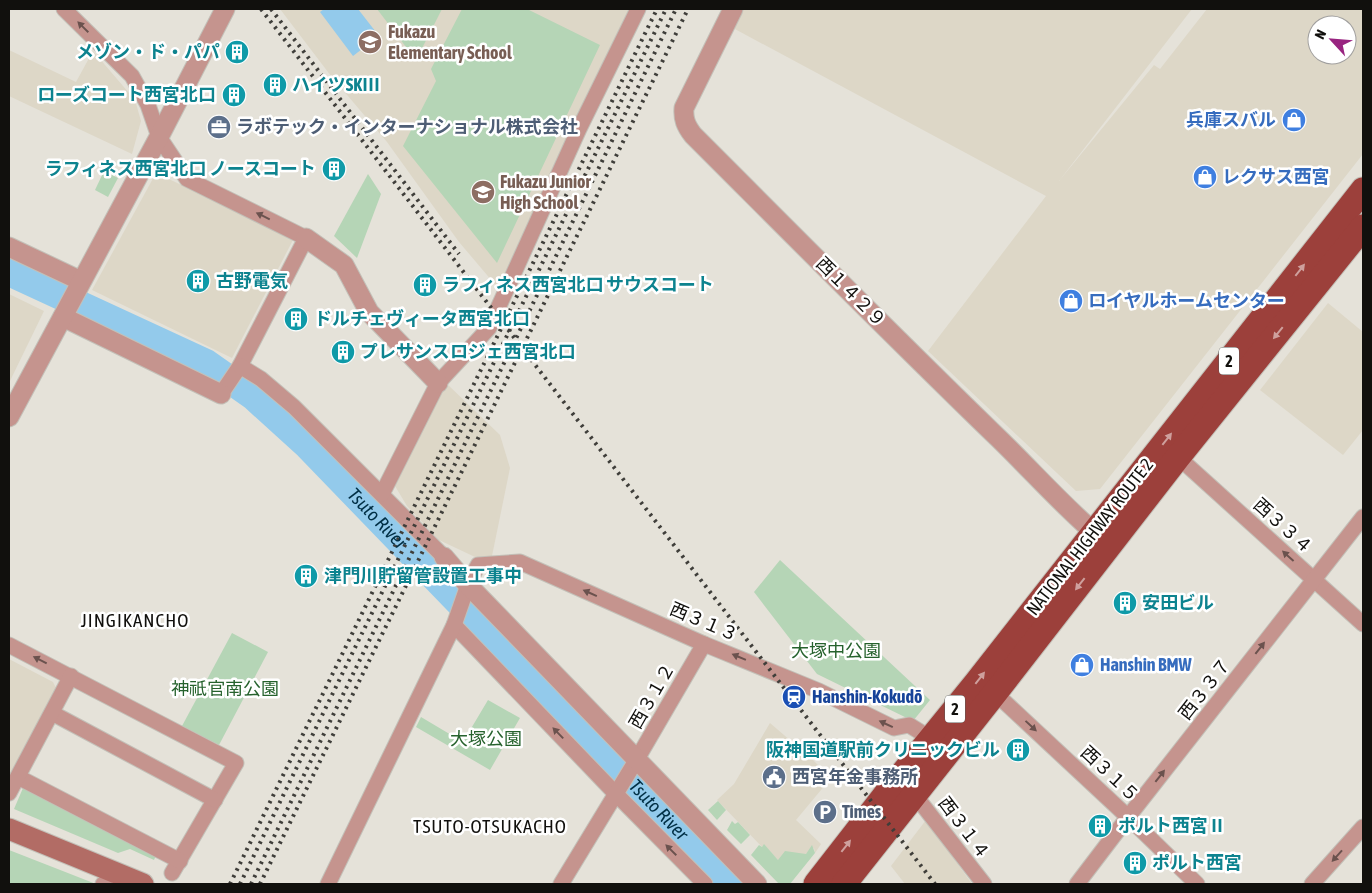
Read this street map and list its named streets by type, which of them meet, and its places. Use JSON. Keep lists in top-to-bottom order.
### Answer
{
  "streets": {
    "highway": ["2", "NATIONAL HIGHWAY ROUTE 2"],
    "street": [
      "西１４２９",
      "西３３４",
      "西３１３",
      "西３３７",
      "西３１２",
      "西３１５",
      "西３１４"
    ]
  },
  "crossings": [
    ["西１４２９", "NATIONAL HIGHWAY ROUTE 2"],
    ["西３３４", "NATIONAL HIGHWAY ROUTE 2"],
    ["西３３４", "西３３７"],
    ["NATIONAL HIGHWAY ROUTE 2", "西３１３"],
    ["NATIONAL HIGHWAY ROUTE 2", "西３１５"],
    ["NATIONAL HIGHWAY ROUTE 2", "西３１４"],
    ["西３１３", "西３１２"],
    ["西３３７", "西３１５"]
  ],
  "one_way": [
    "西３３４",
    "西３１３",
    "西３３７",
    "西３１５"
  ],
  "districts": ["JINGIKANCHO", "TSUTO-OTSUKACHO"],
  "water": ["Tsuto River"],
  "parks": ["大塚中公園", "神祇官南公園", "大塚公園"],
  "places": {
    "school or university": ["Fukazu Elementary School", "Fukazu Junior High School"],
    "building": [
      "メゾン・ド・パパ",
      "ハイツSKⅢ",
      "ローズコート西宮北口",
      "ラフィネス西宮北口 ノースコート",
      "古野電気",
      "ラフィネス西宮北口 サウスコート",
      "ドルチェヴィータ西宮北口",
      "プレサンスロジェ西宮北口",
      "津門川貯留管設置工事中",
      "安田ビル",
      "阪神国道駅前クリニックビル",
      "ポルト西宮Ⅱ",
      "ポルト西宮"
    ],
    "shop": [
      "兵庫スバル",
      "レクサス西宮",
      "ロイヤルホームセンター",
      "Hanshin BMW"
    ],
    "office": ["ラボテック・インターナショナル株式会社"],
    "station": ["Hanshin-Kokudō"],
    "public building": ["西宮年金事務所"],
    "parking": ["Times"]
  },
  "north": "top left"
}
